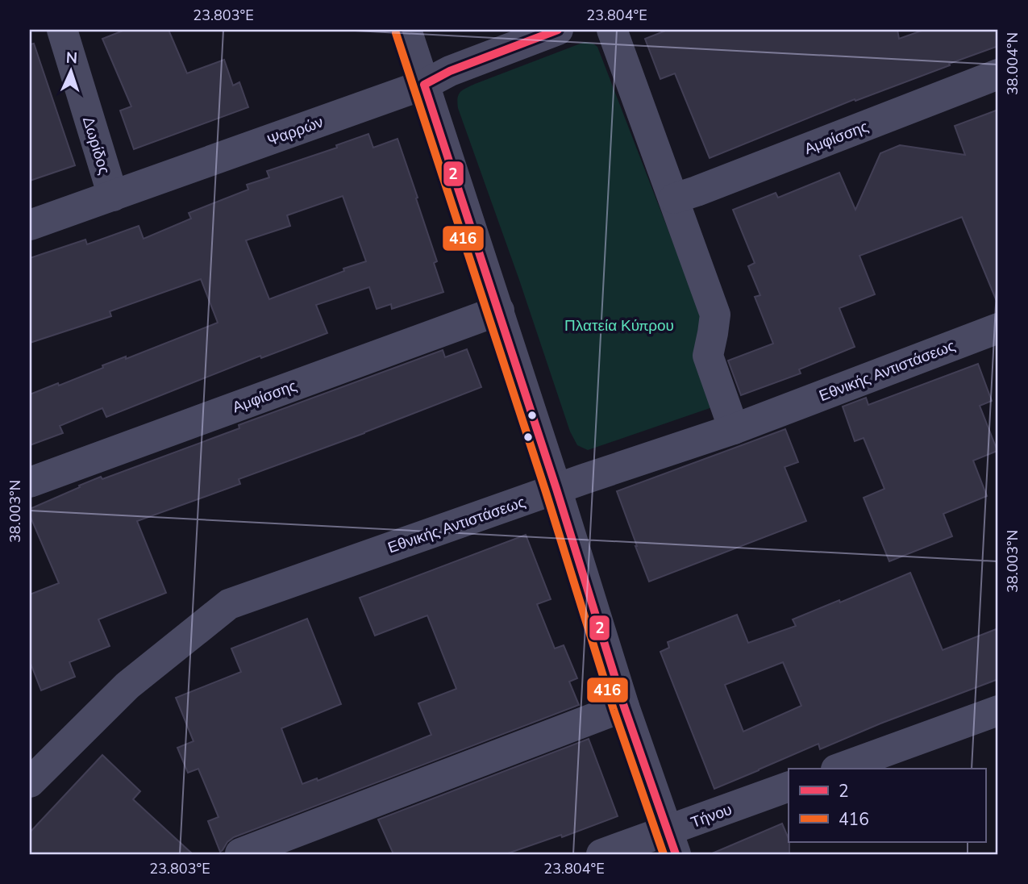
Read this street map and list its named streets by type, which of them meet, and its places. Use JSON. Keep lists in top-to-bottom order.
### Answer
{
  "streets": {
    "street": [
      "Ψαρρών",
      "Αμφίσσης",
      "Δωρίδος",
      "Εθνικής Αντιστάσεως",
      "Τήνου"
    ]
  },
  "crossings": [
    ["Ψαρρών", "Δωρίδος"]
  ],
  "parks": ["Πλατεία Κύπρου"],
  "lines": ["transit line 2", "transit line 416"],
  "legend": ["2", "416"],
  "north": "top",
  "coordinates": [
    "23.803°E",
    "23.804°E",
    "38.004°N",
    "38.003°N"
  ]
}
